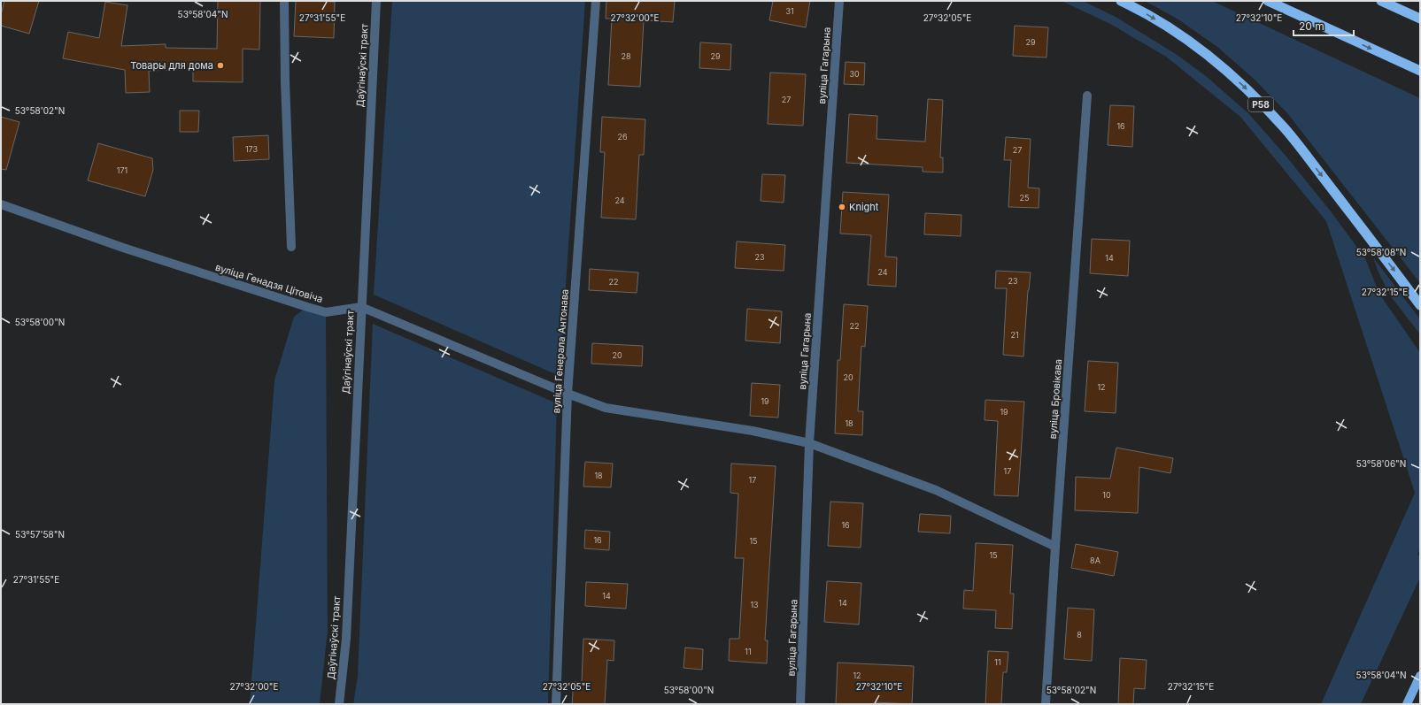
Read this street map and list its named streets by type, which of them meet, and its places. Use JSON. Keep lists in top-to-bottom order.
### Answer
{
  "streets": {
    "highway": ["Р58"],
    "street": [
      "Даўгінаўскі тракт",
      "вуліца Гагарына",
      "вуліца Генадзя Цітовіча",
      "вуліца Генерала Антонава",
      "вуліца Бровікава"
    ]
  },
  "crossings": [
    ["Даўгінаўскі тракт", "вуліца Генадзя Цітовіча"]
  ],
  "places": ["Товары для дома", "Knight"],
  "house_numbers": [
    "31",
    "29",
    "28",
    "29",
    "30",
    "27",
    "16",
    "26",
    "173",
    "27",
    "171",
    "25",
    "24",
    "23",
    "14",
    "24",
    "23",
    "22",
    "22",
    "21",
    "20",
    "20",
    "12",
    "19",
    "19",
    "18",
    "17",
    "18",
    "17",
    "10",
    "16",
    "16",
    "15",
    "15",
    "8А",
    "14",
    "14",
    "13",
    "8",
    "11",
    "11",
    "12"
  ],
  "scale_bar": "20 m",
  "coordinates": [
    "53°58'04\"N",
    "27°31'55\"E",
    "27°32'00\"E",
    "27°32'05\"E",
    "27°32'10\"E",
    "53°58'02\"N",
    "53°58'08\"N",
    "27°32'15\"E",
    "53°58'00\"N",
    "53°58'06\"N",
    "53°57'58\"N"
  ]
}
